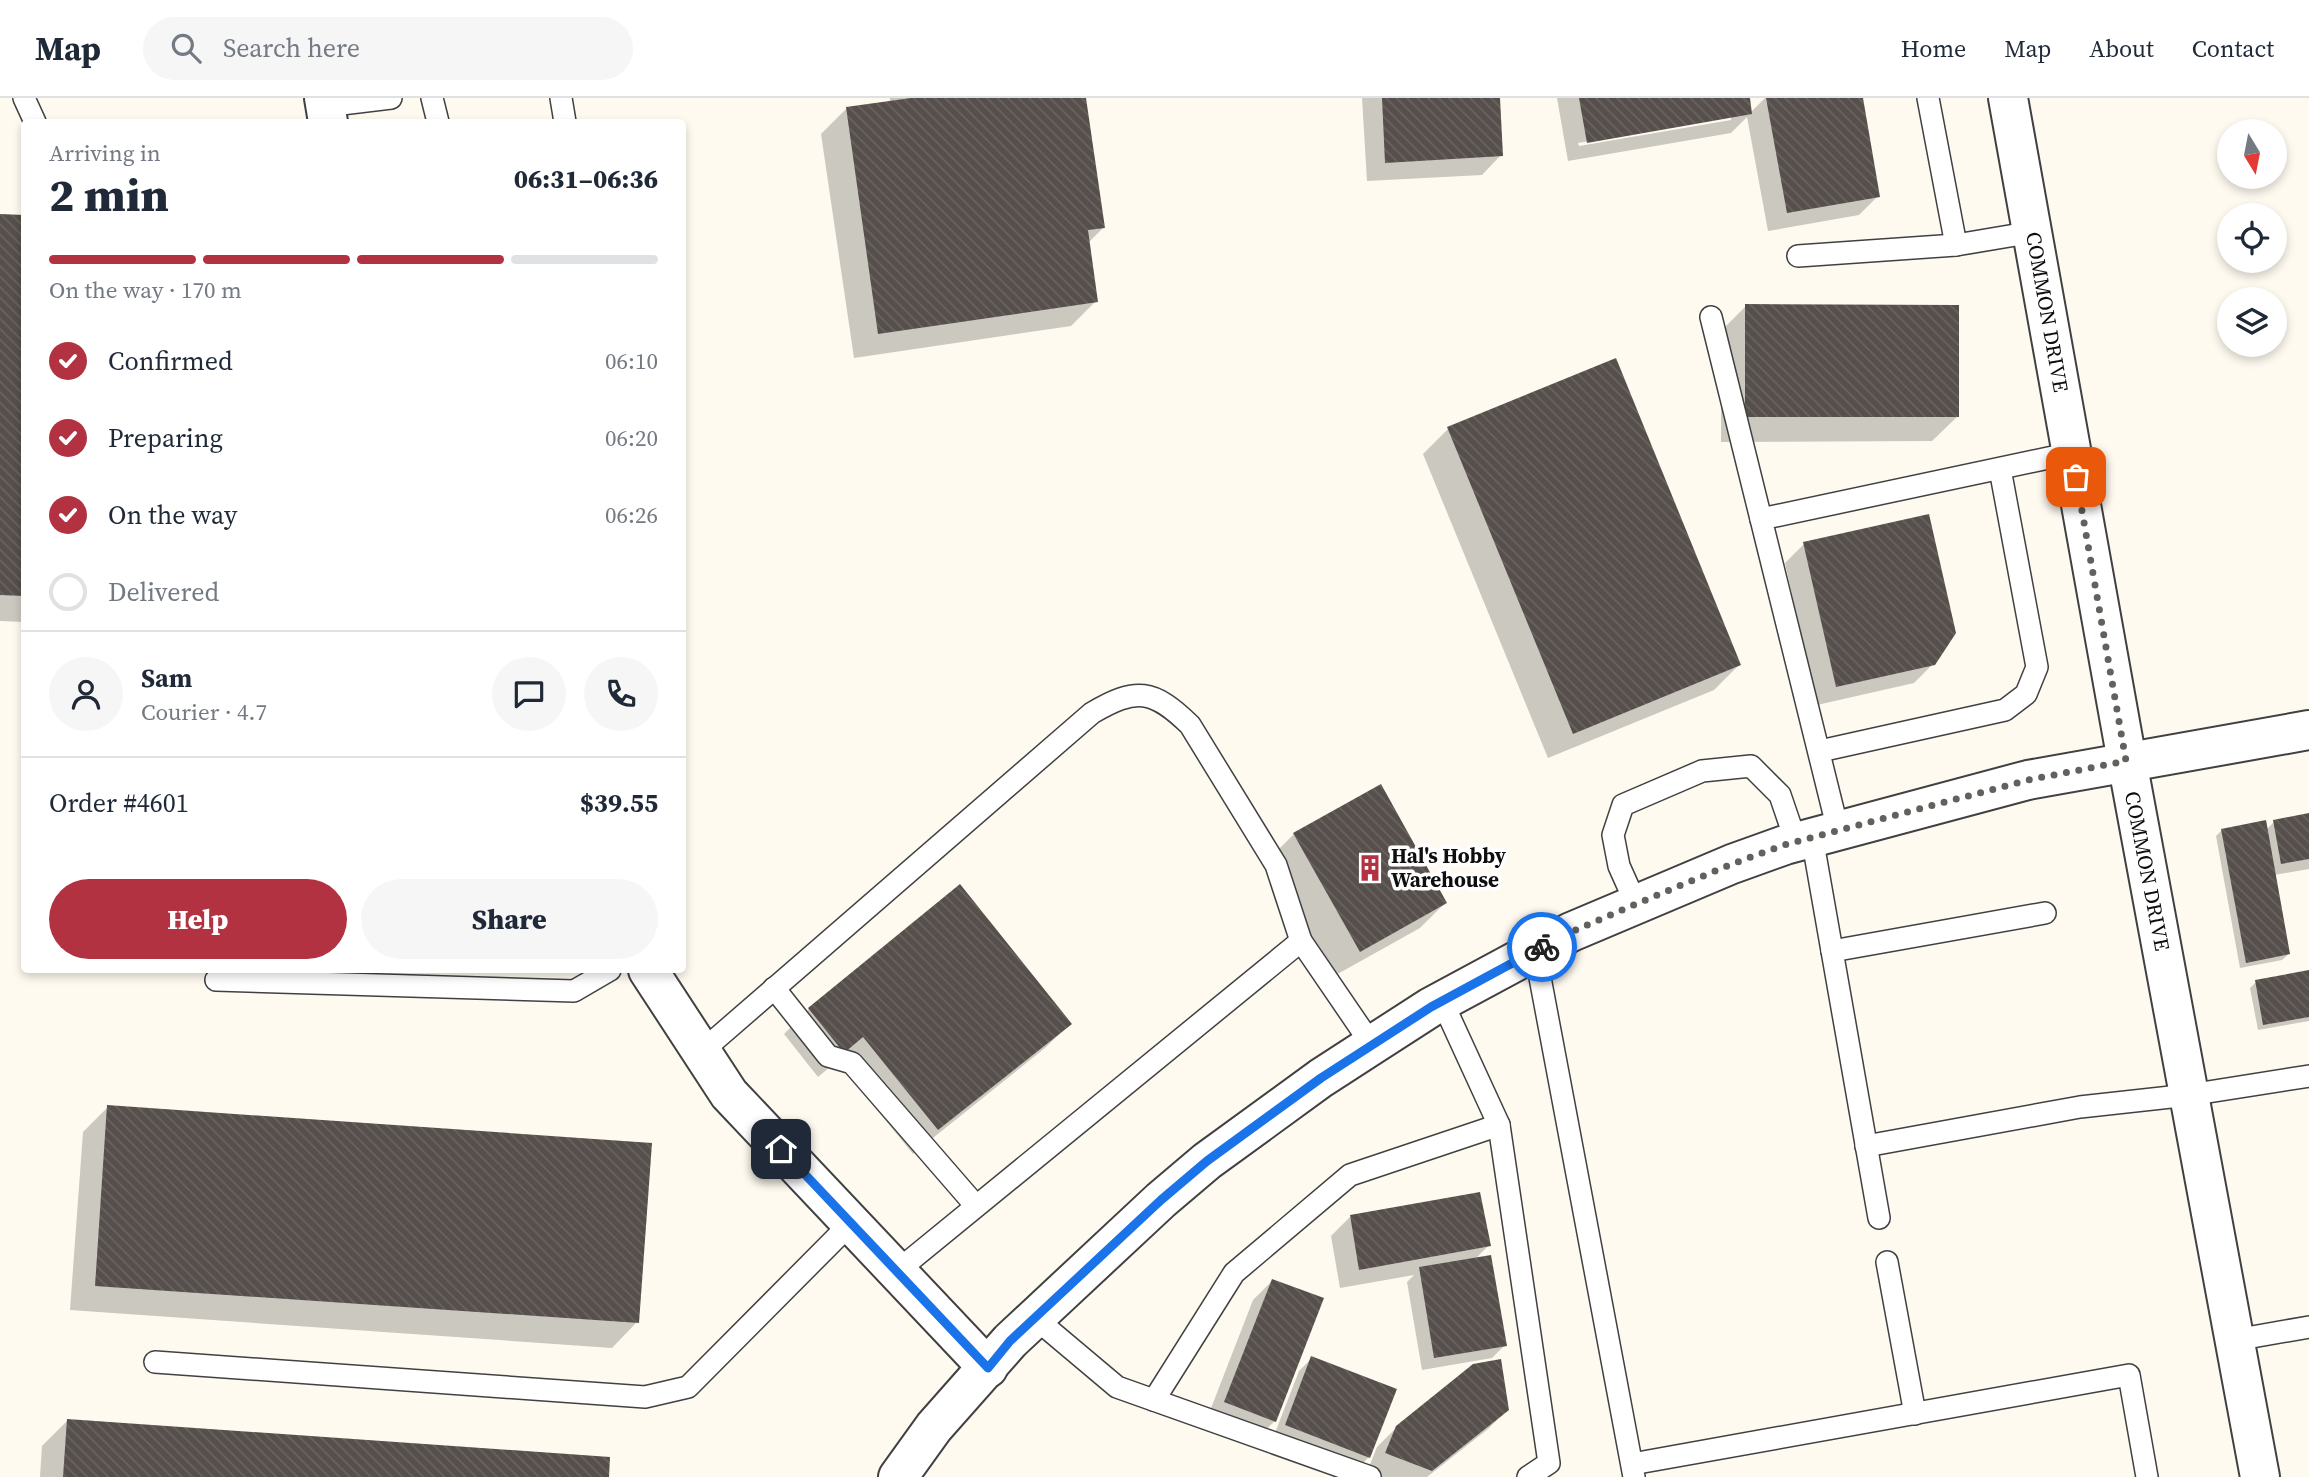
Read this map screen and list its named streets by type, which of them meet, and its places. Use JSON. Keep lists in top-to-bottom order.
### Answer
{
  "streets": {
    "street": ["COMMON DRIVE"]
  },
  "places": {
    "building": ["Hal's Hobby Warehouse"]
  },
  "north": "bottom",
  "page": {
    "header": "Map",
    "search": "Search here",
    "nav": [
      "Home",
      "Map",
      "About",
      "Contact"
    ],
    "heading": ["2 min", "Arriving in", "06:31–06:36"],
    "panel": [
      "Sam",
      "Courier · 4.7",
      "Order #4601",
      "$39.55"
    ],
    "bar": "On the way · 170 m",
    "list": [
      ["Confirmed", "06:10"],
      ["Preparing", "06:20"],
      ["On the way", "06:26"],
      "Delivered"
    ],
    "buttons": ["Help", "Share"]
  }
}
